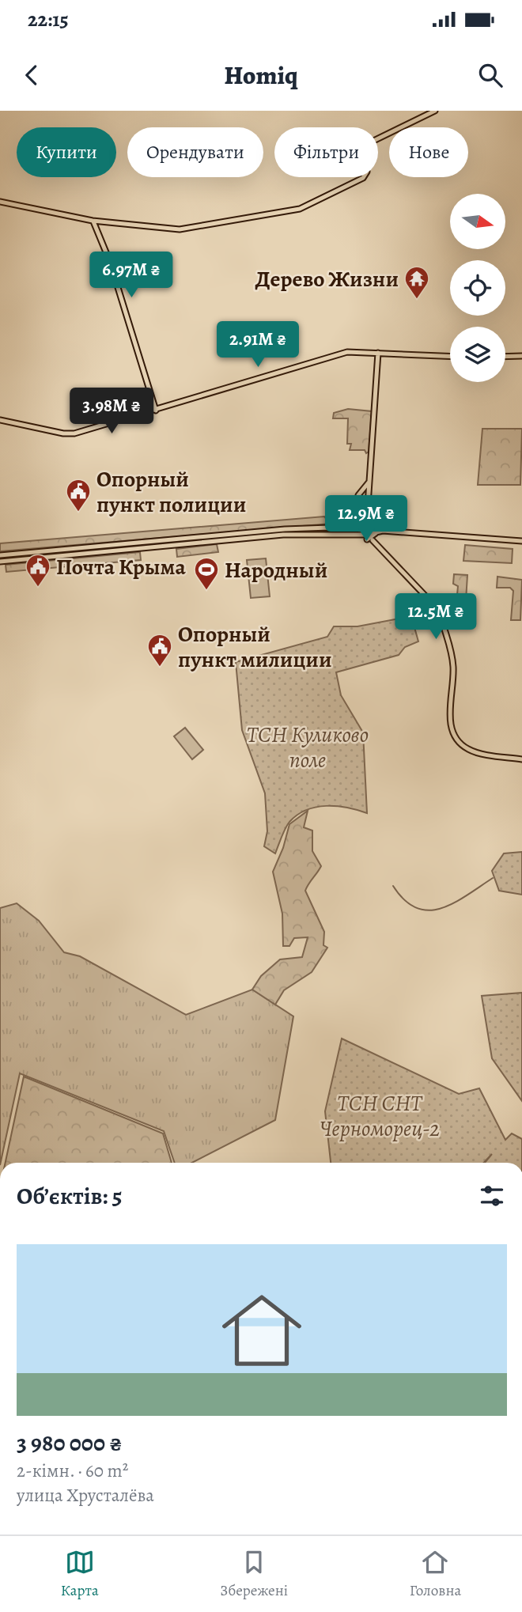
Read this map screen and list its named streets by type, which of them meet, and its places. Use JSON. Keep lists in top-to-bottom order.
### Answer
{
  "parks": ["ТСН Куликово поле", "ТСН СНТ Черноморец-2"],
  "places": {
    "temple": ["Дерево Жизни"],
    "public building": ["Опорный пункт полиции", "Почта Крыма", "Опорный пункт милиции"],
    "sports": ["Народный"]
  },
  "north": "right",
  "page": {
    "status": "22:15",
    "header": "Homiq",
    "chip": [
      "Купити",
      "Орендувати",
      "Фільтри",
      "Нове"
    ],
    "price": [
      "6.97M ₴",
      "2.91M ₴",
      "3.98M ₴",
      "12.9M ₴",
      "12.5M ₴"
    ],
    "heading": "Об’єктів: 5",
    "list": [
      {
        "name": "3 980 000 ₴",
        "note": "2-кімн. · 60 m² · улица Хрусталёва"
      }
    ],
    "tabs": ["Карта", "Збережені", "Головна"]
  }
}
